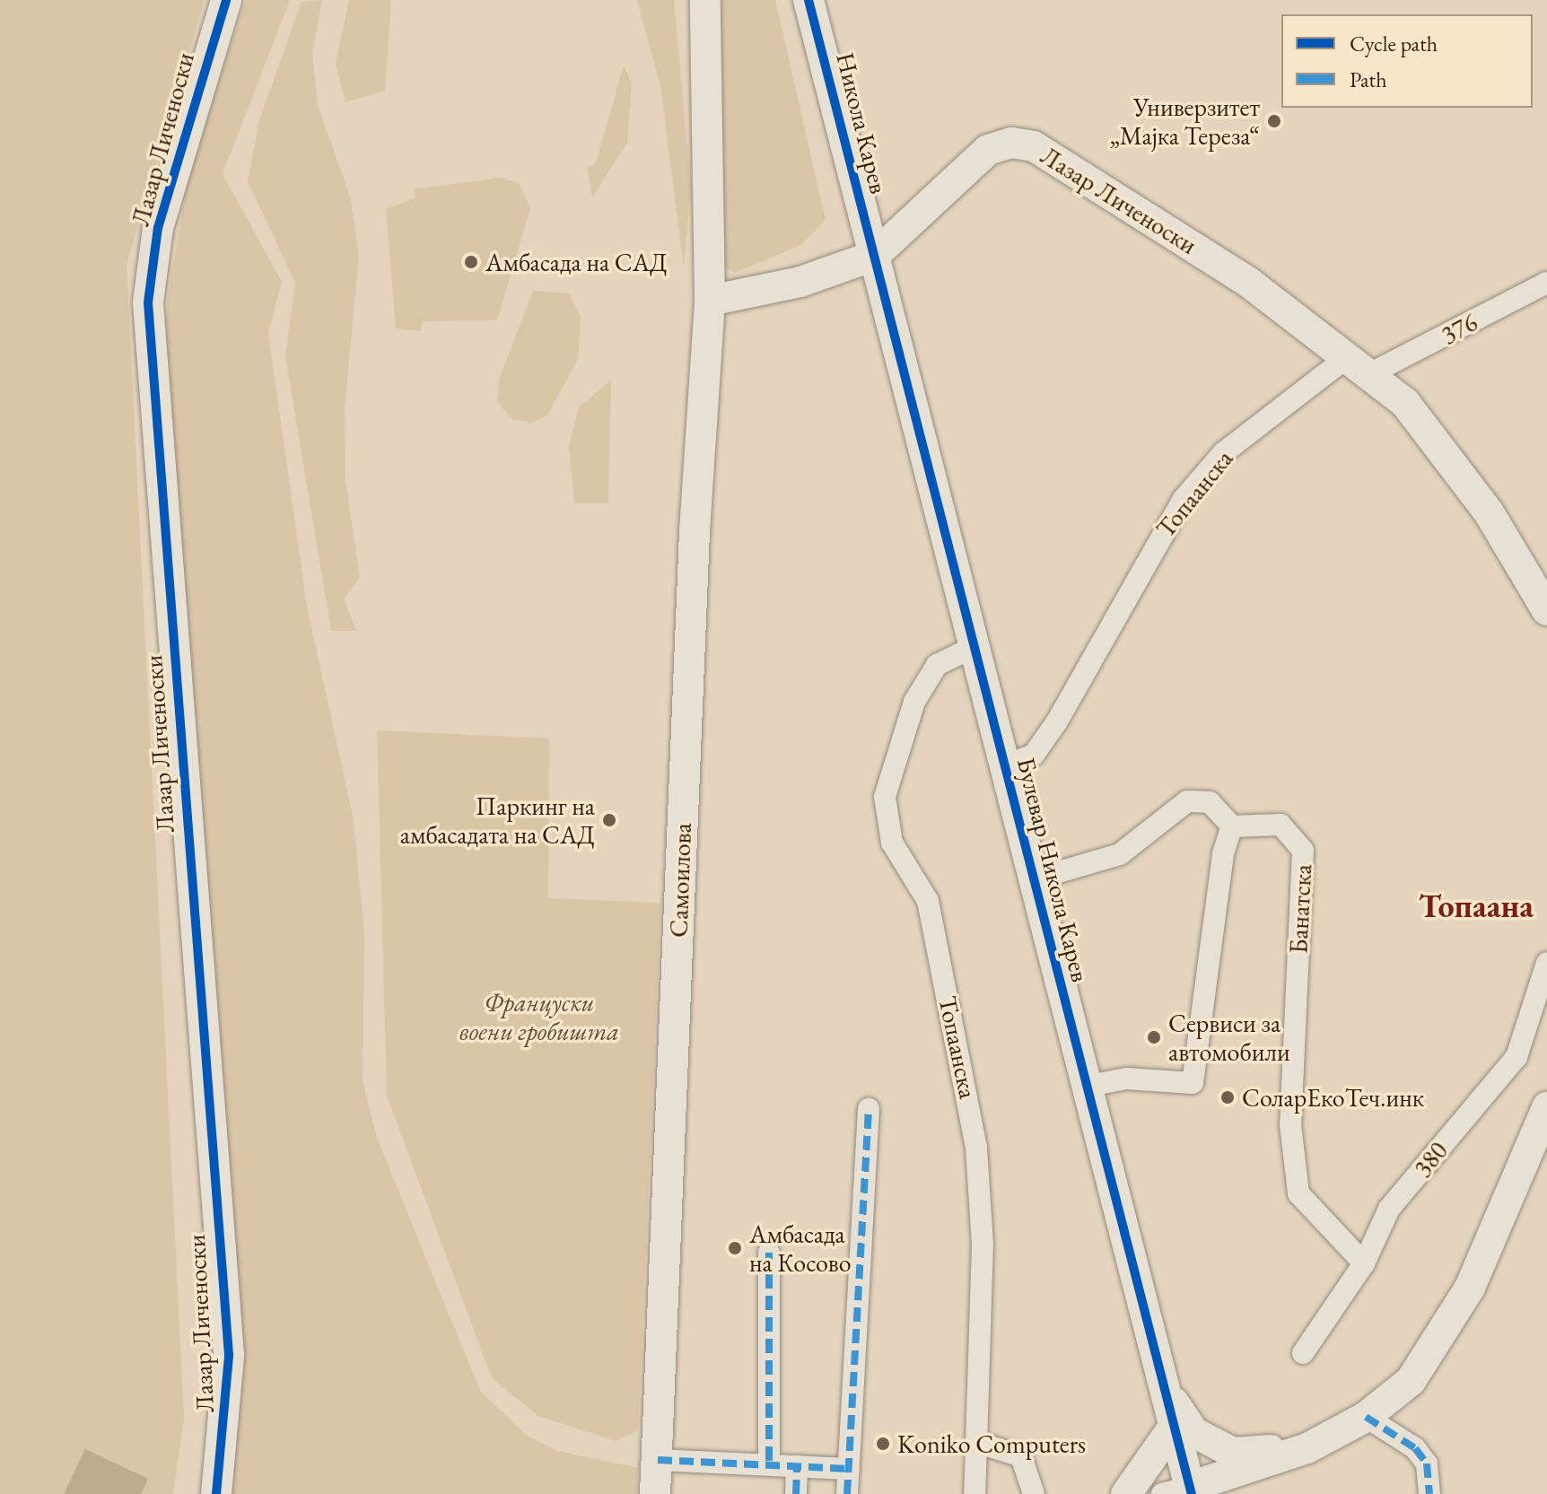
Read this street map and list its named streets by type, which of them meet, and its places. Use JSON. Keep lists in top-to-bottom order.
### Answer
{
  "streets": {
    "street": [
      "Никола Карев",
      "Лазар Личеноски",
      "376",
      "Топаанска",
      "Булевар Никола Карев",
      "Самоилова",
      "Банатска",
      "380"
    ]
  },
  "crossings": [
    ["Никола Карев", "Лазар Личеноски"],
    ["Никола Карев", "Булевар Никола Карев"],
    ["Лазар Личеноски", "376"],
    ["Лазар Личеноски", "Топаанска"],
    ["Лазар Личеноски", "Булевар Никола Карев"],
    ["Лазар Личеноски", "Самоилова"],
    ["376", "Топаанска"],
    ["Топаанска", "Булевар Никола Карев"],
    ["Банатска", "380"]
  ],
  "districts": ["Топаана"],
  "parks": ["Француски воени гробишта"],
  "places": [
    "Универзитет „Мајка Тереза“",
    "Амбасада на САД",
    "Паркинг на амбасадата на САД",
    "Сервиси за автомобили",
    "СоларЕкоТеч.инк",
    "Амбасада на Косово",
    "Koniko Computers"
  ],
  "legend": ["Cycle path", "Path"]
}
